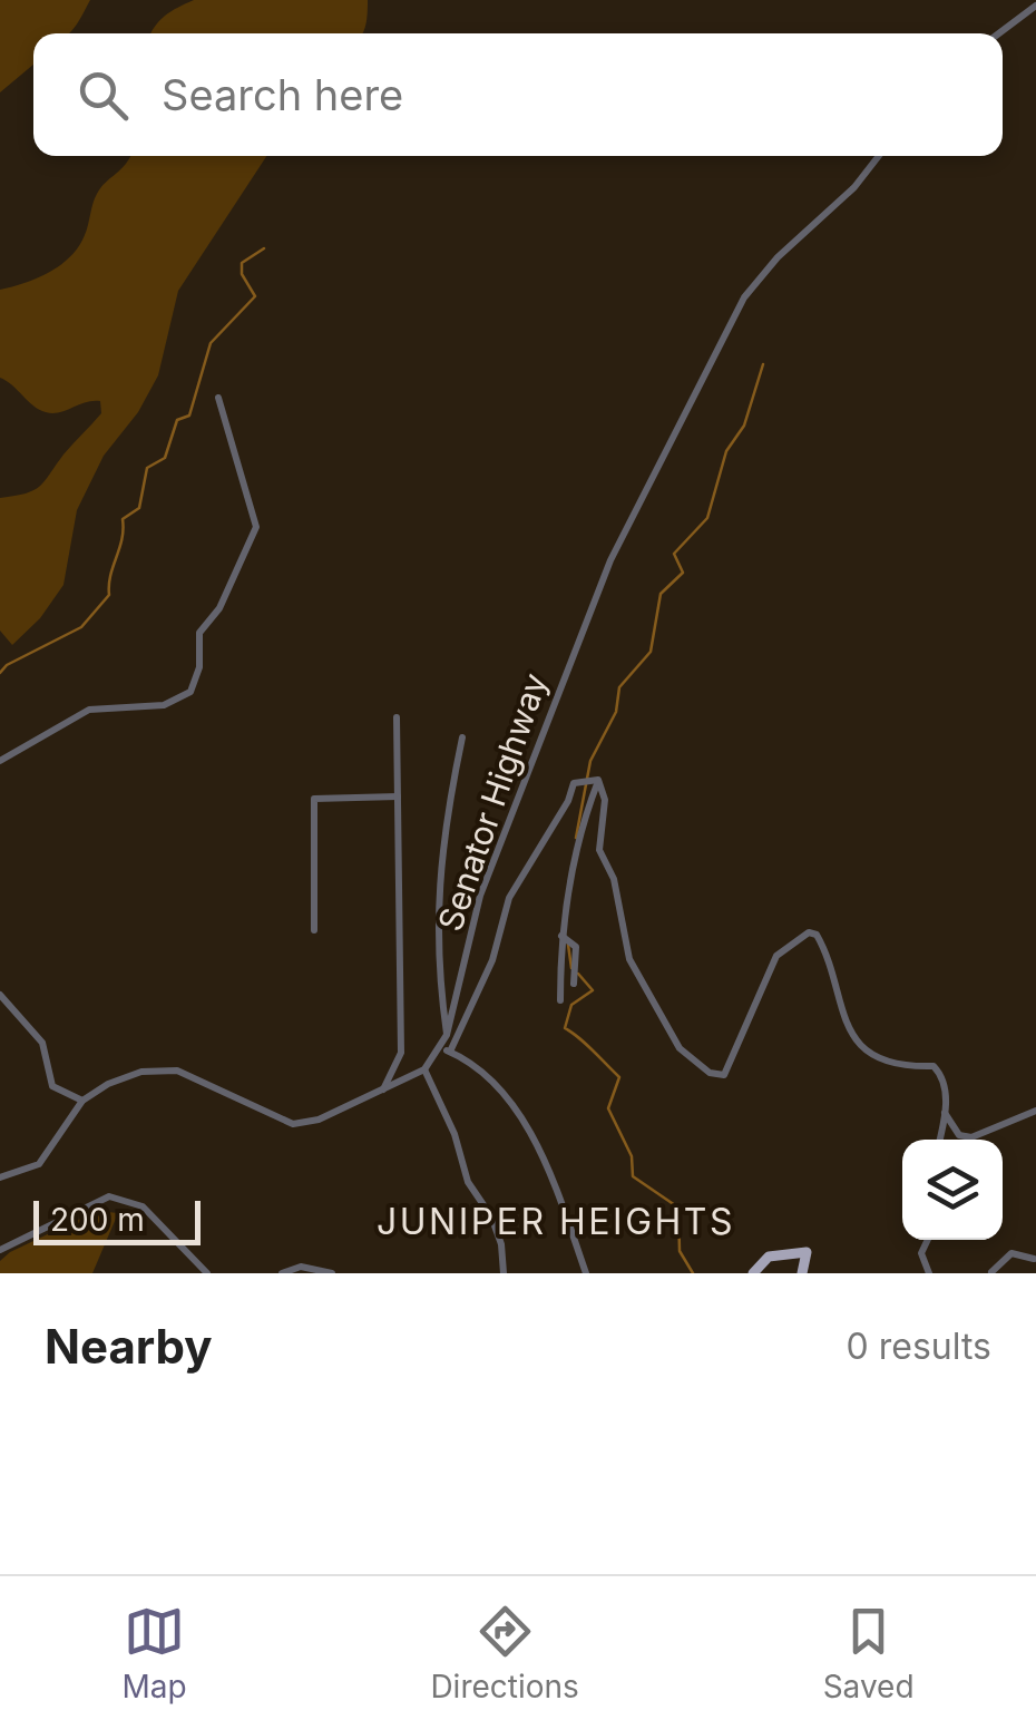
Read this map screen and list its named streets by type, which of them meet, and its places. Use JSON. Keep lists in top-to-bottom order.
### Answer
{
  "streets": {
    "street": ["Senator Highway"]
  },
  "districts": ["JUNIPER HEIGHTS"],
  "scale_bar": "200 m",
  "page": {
    "search": "Search here",
    "scale": "200 m",
    "heading": ["Nearby", "0 results"],
    "nav": ["Map", "Directions", "Saved"]
  }
}
